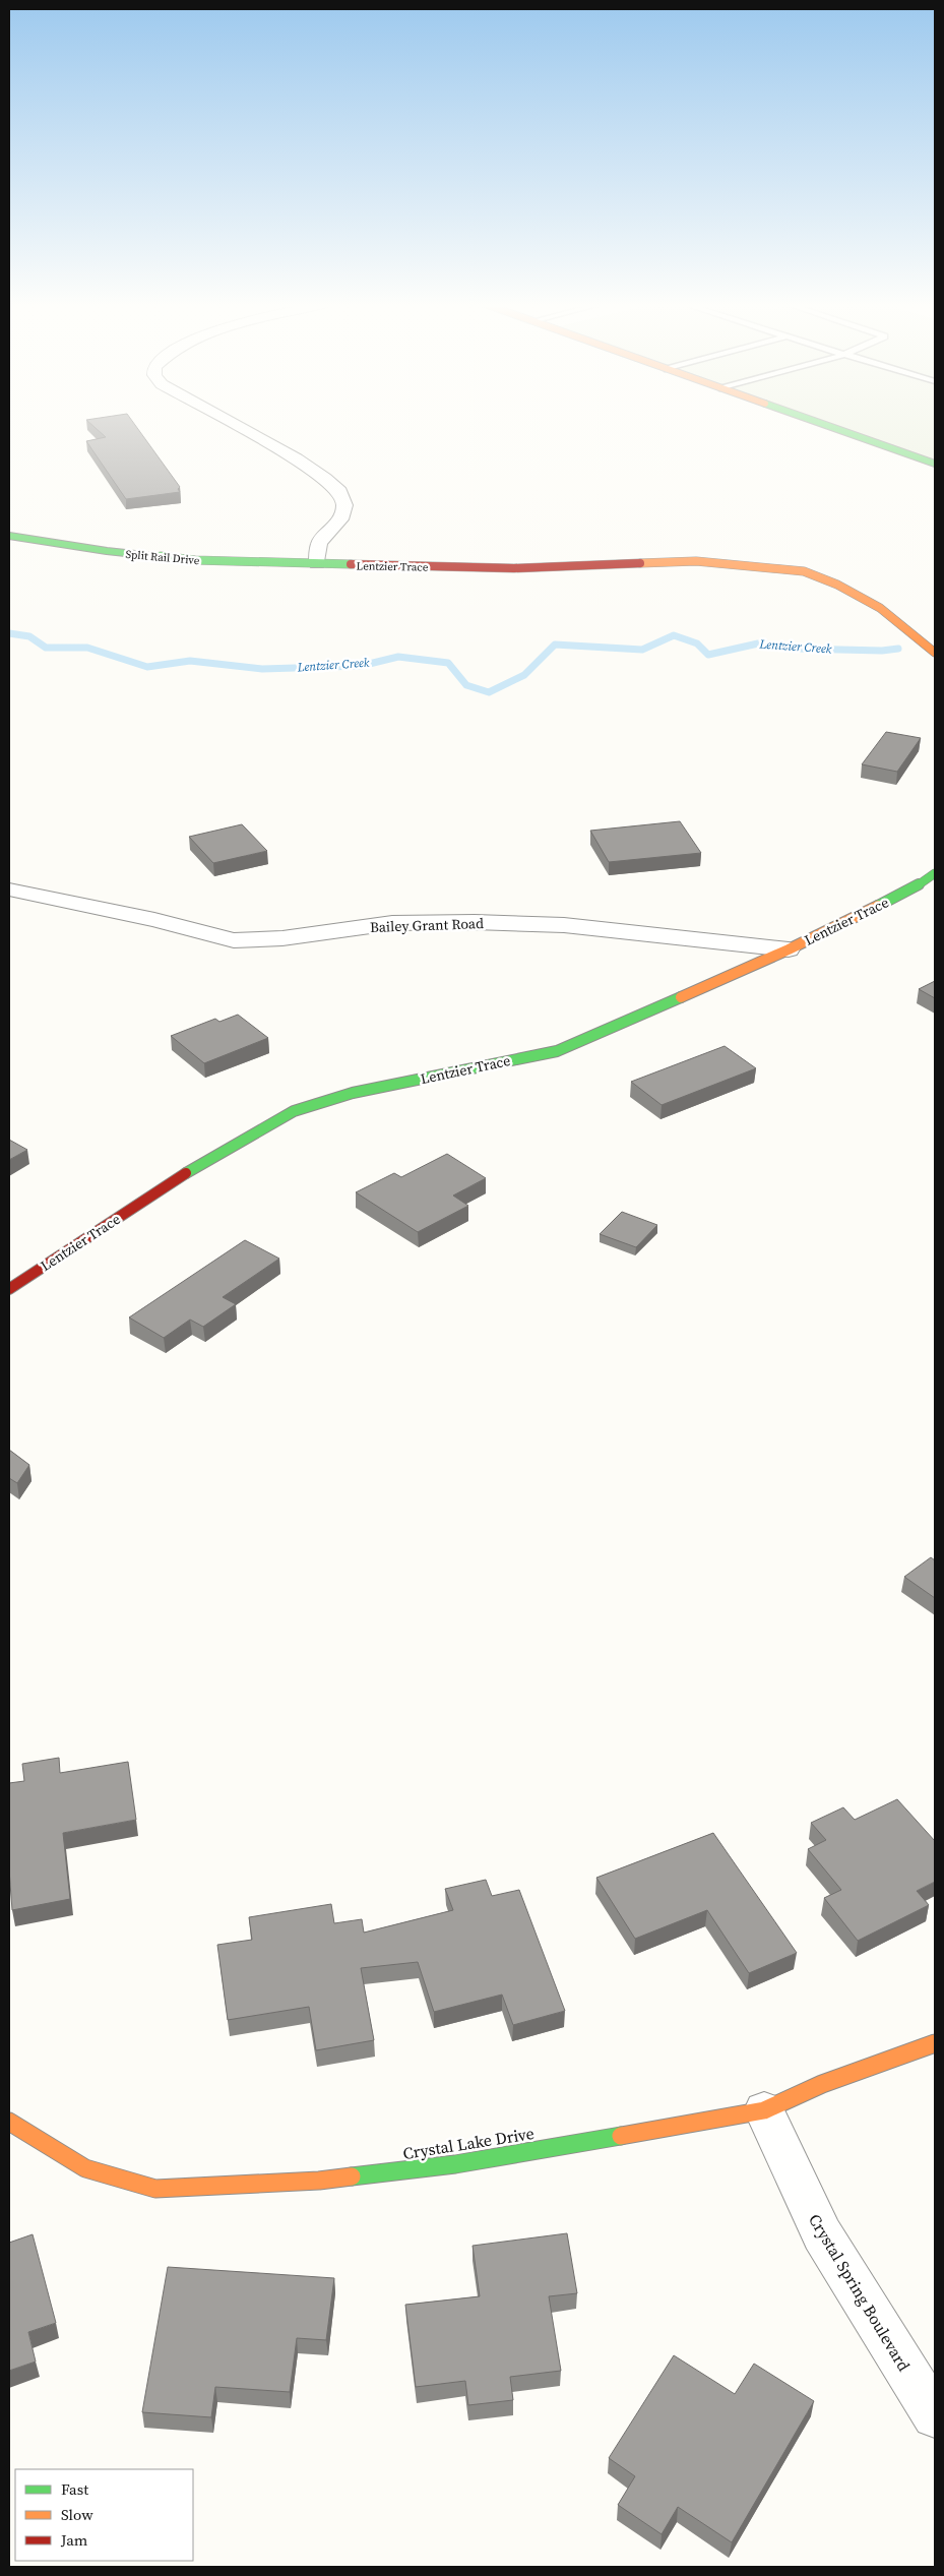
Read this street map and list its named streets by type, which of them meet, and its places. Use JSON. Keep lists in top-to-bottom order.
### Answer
{
  "streets": {
    "street": [
      "Split Rail Drive",
      "Lentzier Trace",
      "Bailey Grant Road",
      "Crystal Lake Drive",
      "Crystal Spring Boulevard"
    ]
  },
  "crossings": [
    ["Split Rail Drive", "Lentzier Trace"],
    ["Lentzier Trace", "Bailey Grant Road"],
    ["Crystal Lake Drive", "Crystal Spring Boulevard"]
  ],
  "water": ["Lentzier Creek"],
  "legend": ["Fast", "Slow", "Jam"]
}
